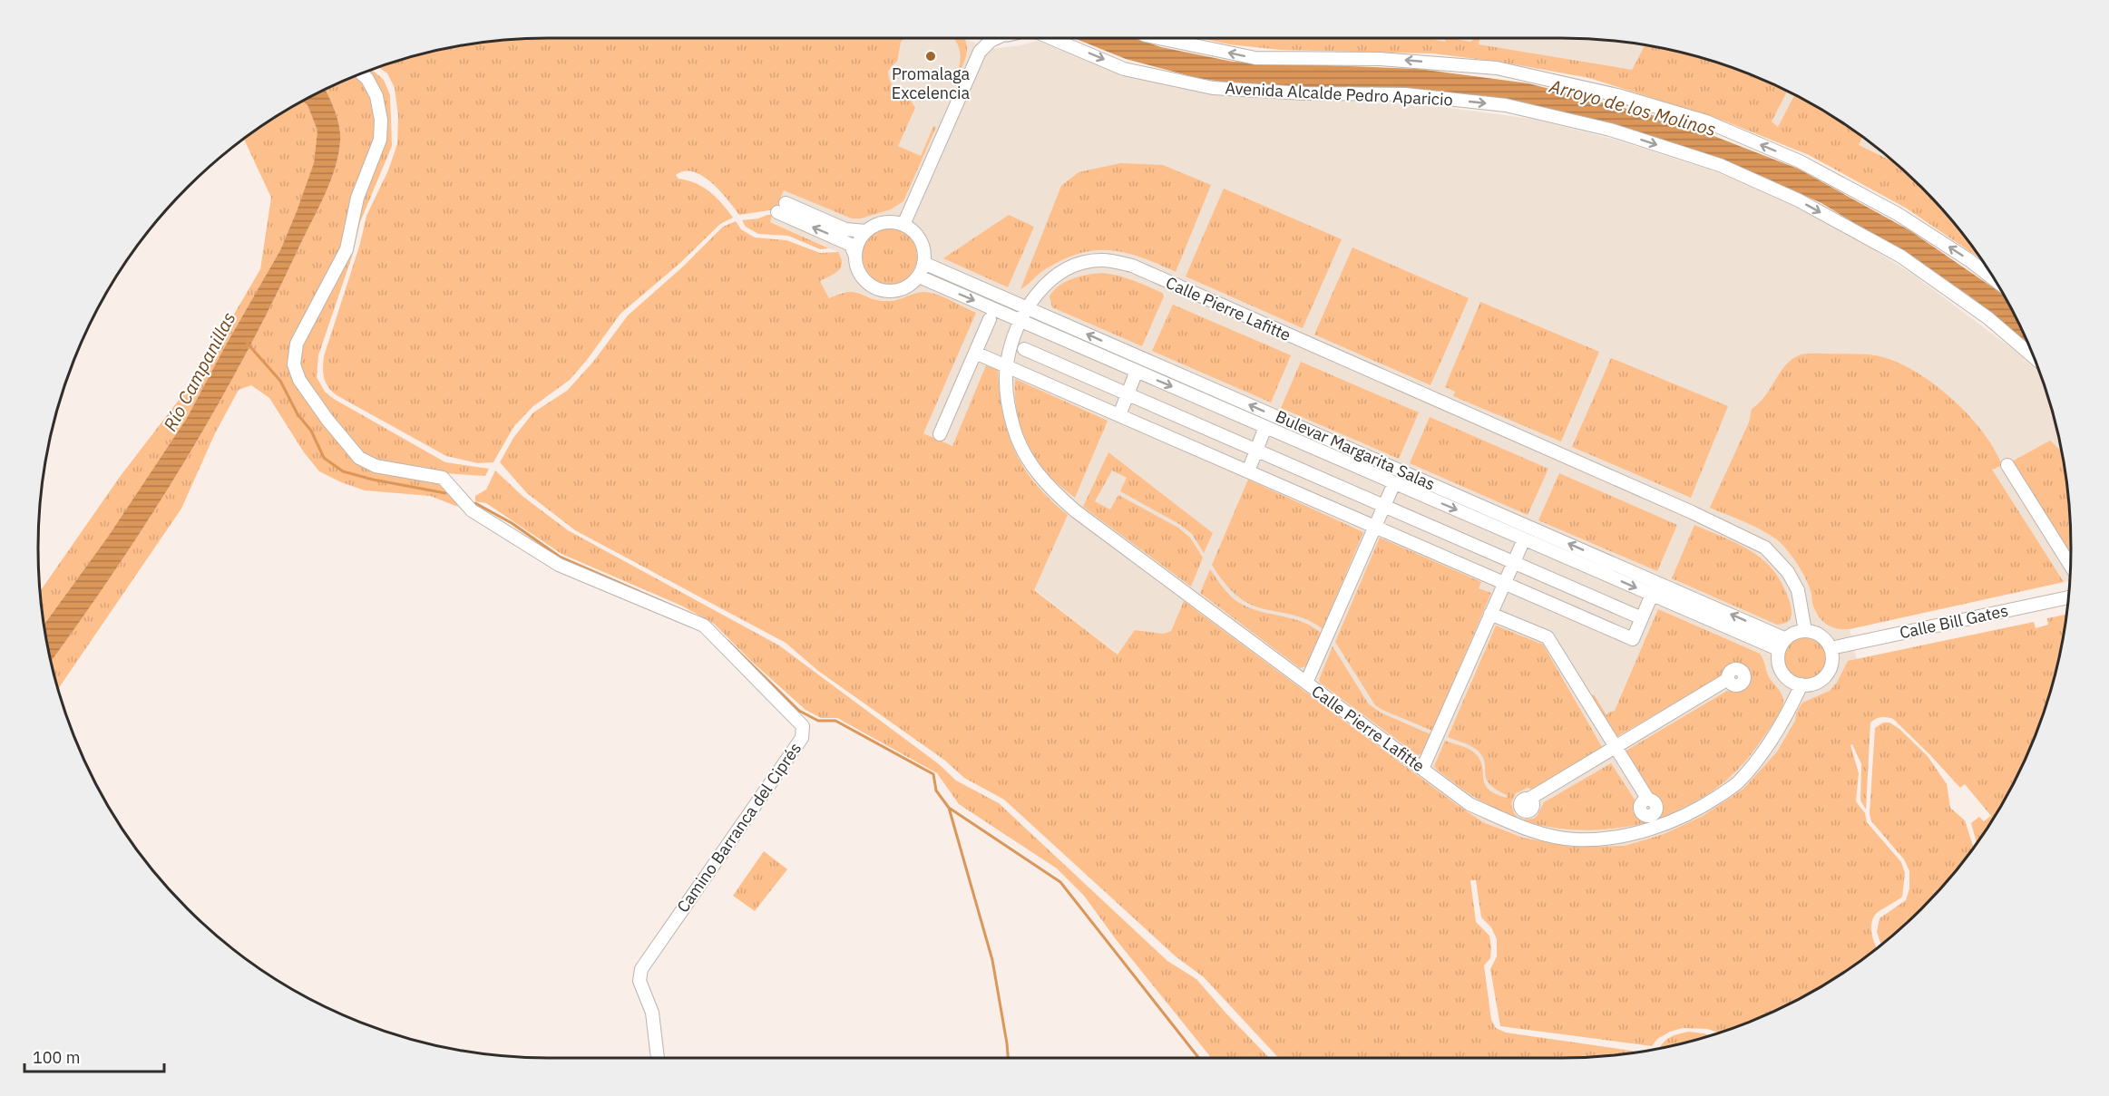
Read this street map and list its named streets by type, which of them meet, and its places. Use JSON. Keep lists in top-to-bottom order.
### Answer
{
  "streets": {
    "street": [
      "Avenida Alcalde Pedro Aparicio",
      "Calle Pierre Lafitte",
      "Bulevar Margarita Salas",
      "Calle Bill Gates",
      "Camino Barranca del Ciprés"
    ]
  },
  "crossings": [
    ["Calle Pierre Lafitte", "Bulevar Margarita Salas"],
    ["Calle Pierre Lafitte", "Calle Bill Gates"],
    ["Bulevar Margarita Salas", "Calle Bill Gates"]
  ],
  "water": ["Arroyo de los Molinos", "Río Campanillas"],
  "places": ["Promalaga Excelencia"],
  "scale_bar": "100 m"
}
